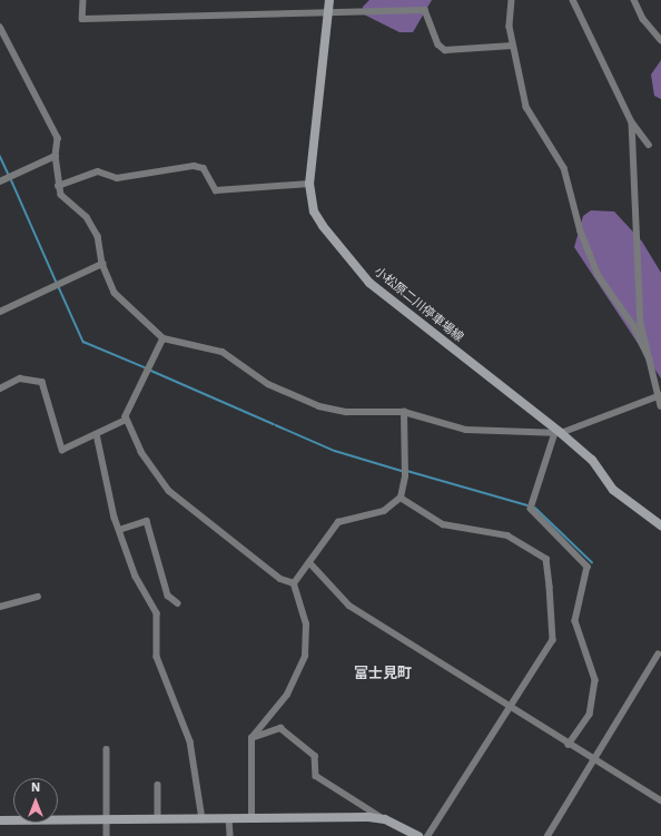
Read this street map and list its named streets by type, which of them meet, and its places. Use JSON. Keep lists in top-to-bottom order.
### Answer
{
  "streets": {
    "main road": ["小松原二川停車場線"]
  },
  "districts": ["富士見町"],
  "north": "top"
}
